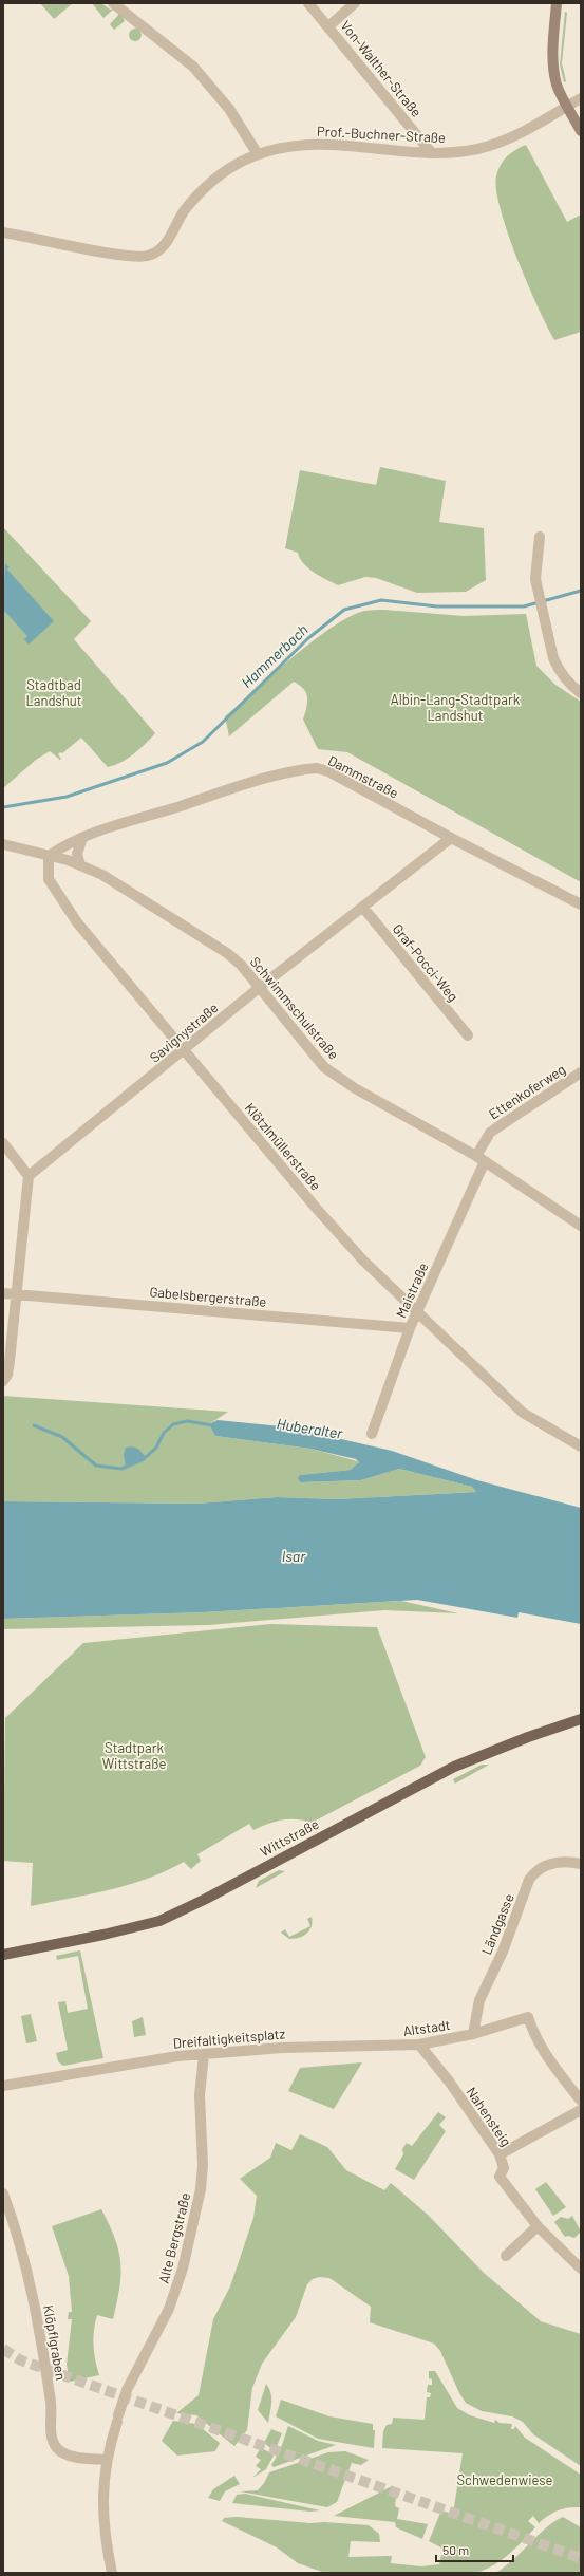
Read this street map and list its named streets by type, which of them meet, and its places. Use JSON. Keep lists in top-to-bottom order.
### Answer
{
  "streets": {
    "main road": ["Wittstraße"],
    "street": [
      "Von-Walther-Straße",
      "Prof.-Buchner-Straße",
      "Dammstraße",
      "Graf-Pocci-Weg",
      "Schwimmschulstraße",
      "Savignystraße",
      "Ettenkoferweg",
      "Klötzlmüllerstraße",
      "Maistraße",
      "Gabelsbergerstraße",
      "Ländgasse",
      "Altstadt",
      "Dreifaltigkeitsplatz",
      "Nahensteig",
      "Alte Bergstraße",
      "Klöpflgraben"
    ]
  },
  "crossings": [
    ["Von-Walther-Straße", "Prof.-Buchner-Straße"],
    ["Dammstraße", "Schwimmschulstraße"],
    ["Dammstraße", "Savignystraße"],
    ["Dammstraße", "Klötzlmüllerstraße"],
    ["Graf-Pocci-Weg", "Savignystraße"],
    ["Schwimmschulstraße", "Savignystraße"],
    ["Schwimmschulstraße", "Ettenkoferweg"],
    ["Schwimmschulstraße", "Klötzlmüllerstraße"],
    ["Schwimmschulstraße", "Maistraße"],
    ["Savignystraße", "Klötzlmüllerstraße"],
    ["Ettenkoferweg", "Maistraße"],
    ["Klötzlmüllerstraße", "Maistraße"],
    ["Maistraße", "Gabelsbergerstraße"],
    ["Ländgasse", "Altstadt"],
    ["Altstadt", "Dreifaltigkeitsplatz"],
    ["Altstadt", "Nahensteig"],
    ["Dreifaltigkeitsplatz", "Alte Bergstraße"],
    ["Alte Bergstraße", "Klöpflgraben"]
  ],
  "water": ["Hammerbach", "Huberalter", "Isar"],
  "parks": [
    "Stadtbad Landshut",
    "Albin-Lang-Stadtpark Landshut",
    "Stadtpark Wittstraße",
    "Schwedenwiese"
  ],
  "scale_bar": "50 m"
}
